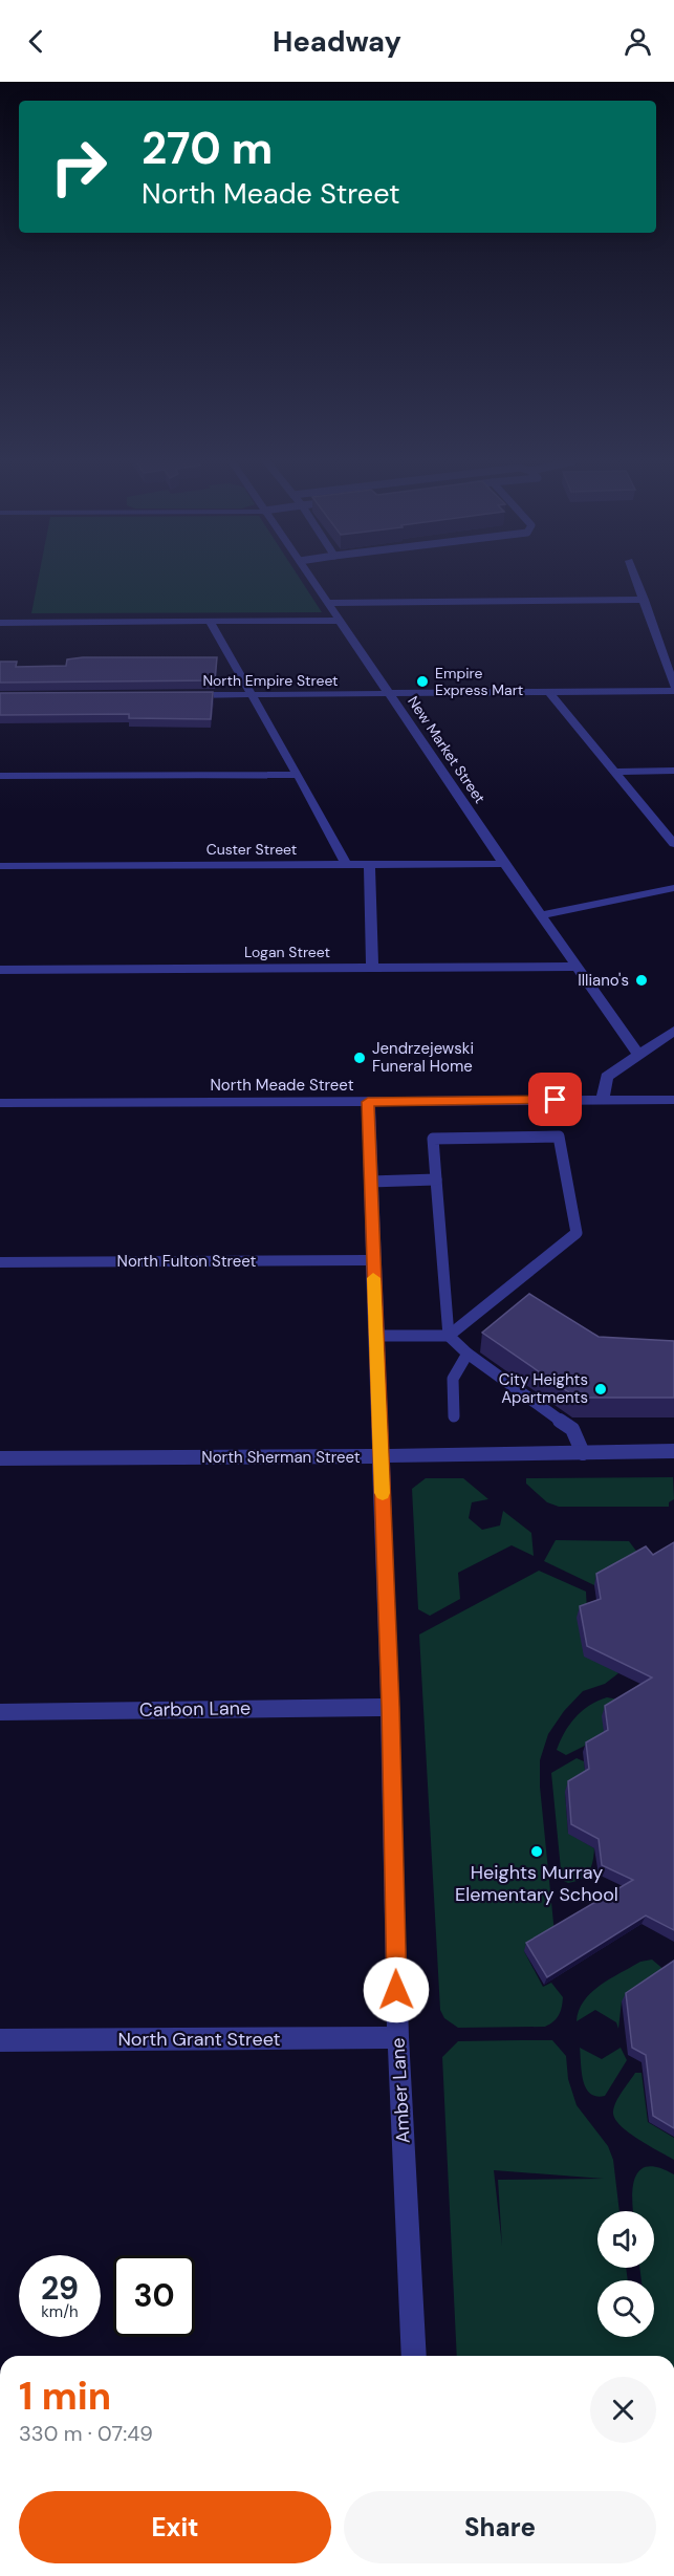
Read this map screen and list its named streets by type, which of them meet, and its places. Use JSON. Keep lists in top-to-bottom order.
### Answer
{
  "streets": {
    "street": [
      "North Empire Street",
      "New Market Street",
      "Custer Street",
      "Logan Street",
      "North Meade Street",
      "North Fulton Street",
      "North Sherman Street",
      "Carbon Lane",
      "North Grant Street",
      "Amber Lane"
    ]
  },
  "crossings": [
    ["North Empire Street", "New Market Street"],
    ["New Market Street", "Custer Street"],
    ["New Market Street", "Logan Street"],
    ["North Meade Street", "Amber Lane"],
    ["North Fulton Street", "Amber Lane"],
    ["North Sherman Street", "Amber Lane"],
    ["Carbon Lane", "Amber Lane"],
    ["North Grant Street", "Amber Lane"]
  ],
  "places": [
    "Empire Express Mart",
    "Illiano's",
    "Jendrzejewski Funeral Home",
    "City Heights Apartments",
    "Heights Murray Elementary School"
  ],
  "page": {
    "header": "Headway",
    "turn": ["270 m", "North Meade Street"],
    "speed": "29 km/h",
    "limit": "30",
    "heading": ["1 min", "330 m · 07:49"],
    "buttons": ["Exit", "Share"]
  }
}
